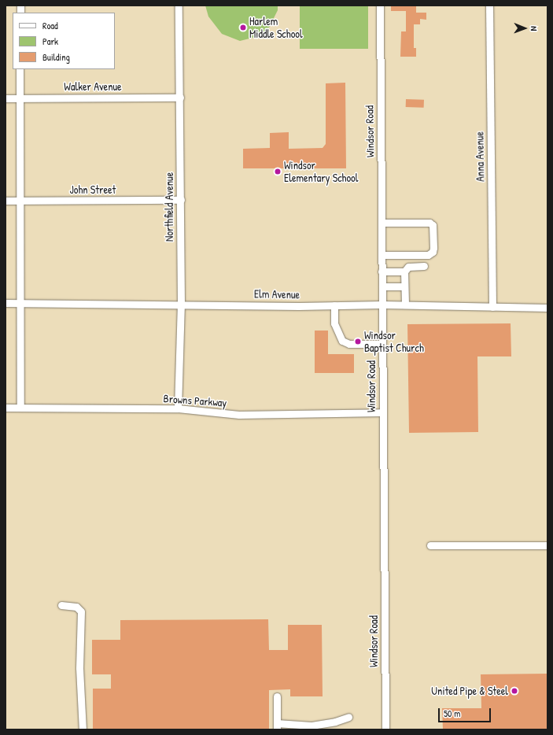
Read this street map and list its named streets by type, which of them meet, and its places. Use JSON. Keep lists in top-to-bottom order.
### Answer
{
  "streets": {
    "street": [
      "Walker Avenue",
      "Windsor Road",
      "Anna Avenue",
      "John Street",
      "Northfield Avenue",
      "Elm Avenue",
      "Browns Parkway"
    ]
  },
  "crossings": [
    ["Walker Avenue", "Northfield Avenue"],
    ["Windsor Road", "Elm Avenue"],
    ["Windsor Road", "Browns Parkway"],
    ["Anna Avenue", "Elm Avenue"],
    ["John Street", "Northfield Avenue"],
    ["Northfield Avenue", "Elm Avenue"],
    ["Northfield Avenue", "Browns Parkway"]
  ],
  "places": [
    "Harlem Middle School",
    "Windsor Elementary School",
    "Windsor Baptist Church",
    "United Pipe & Steel"
  ],
  "legend": ["Road", "Park", "Building"],
  "scale_bar": "50 m",
  "north": "right"
}
